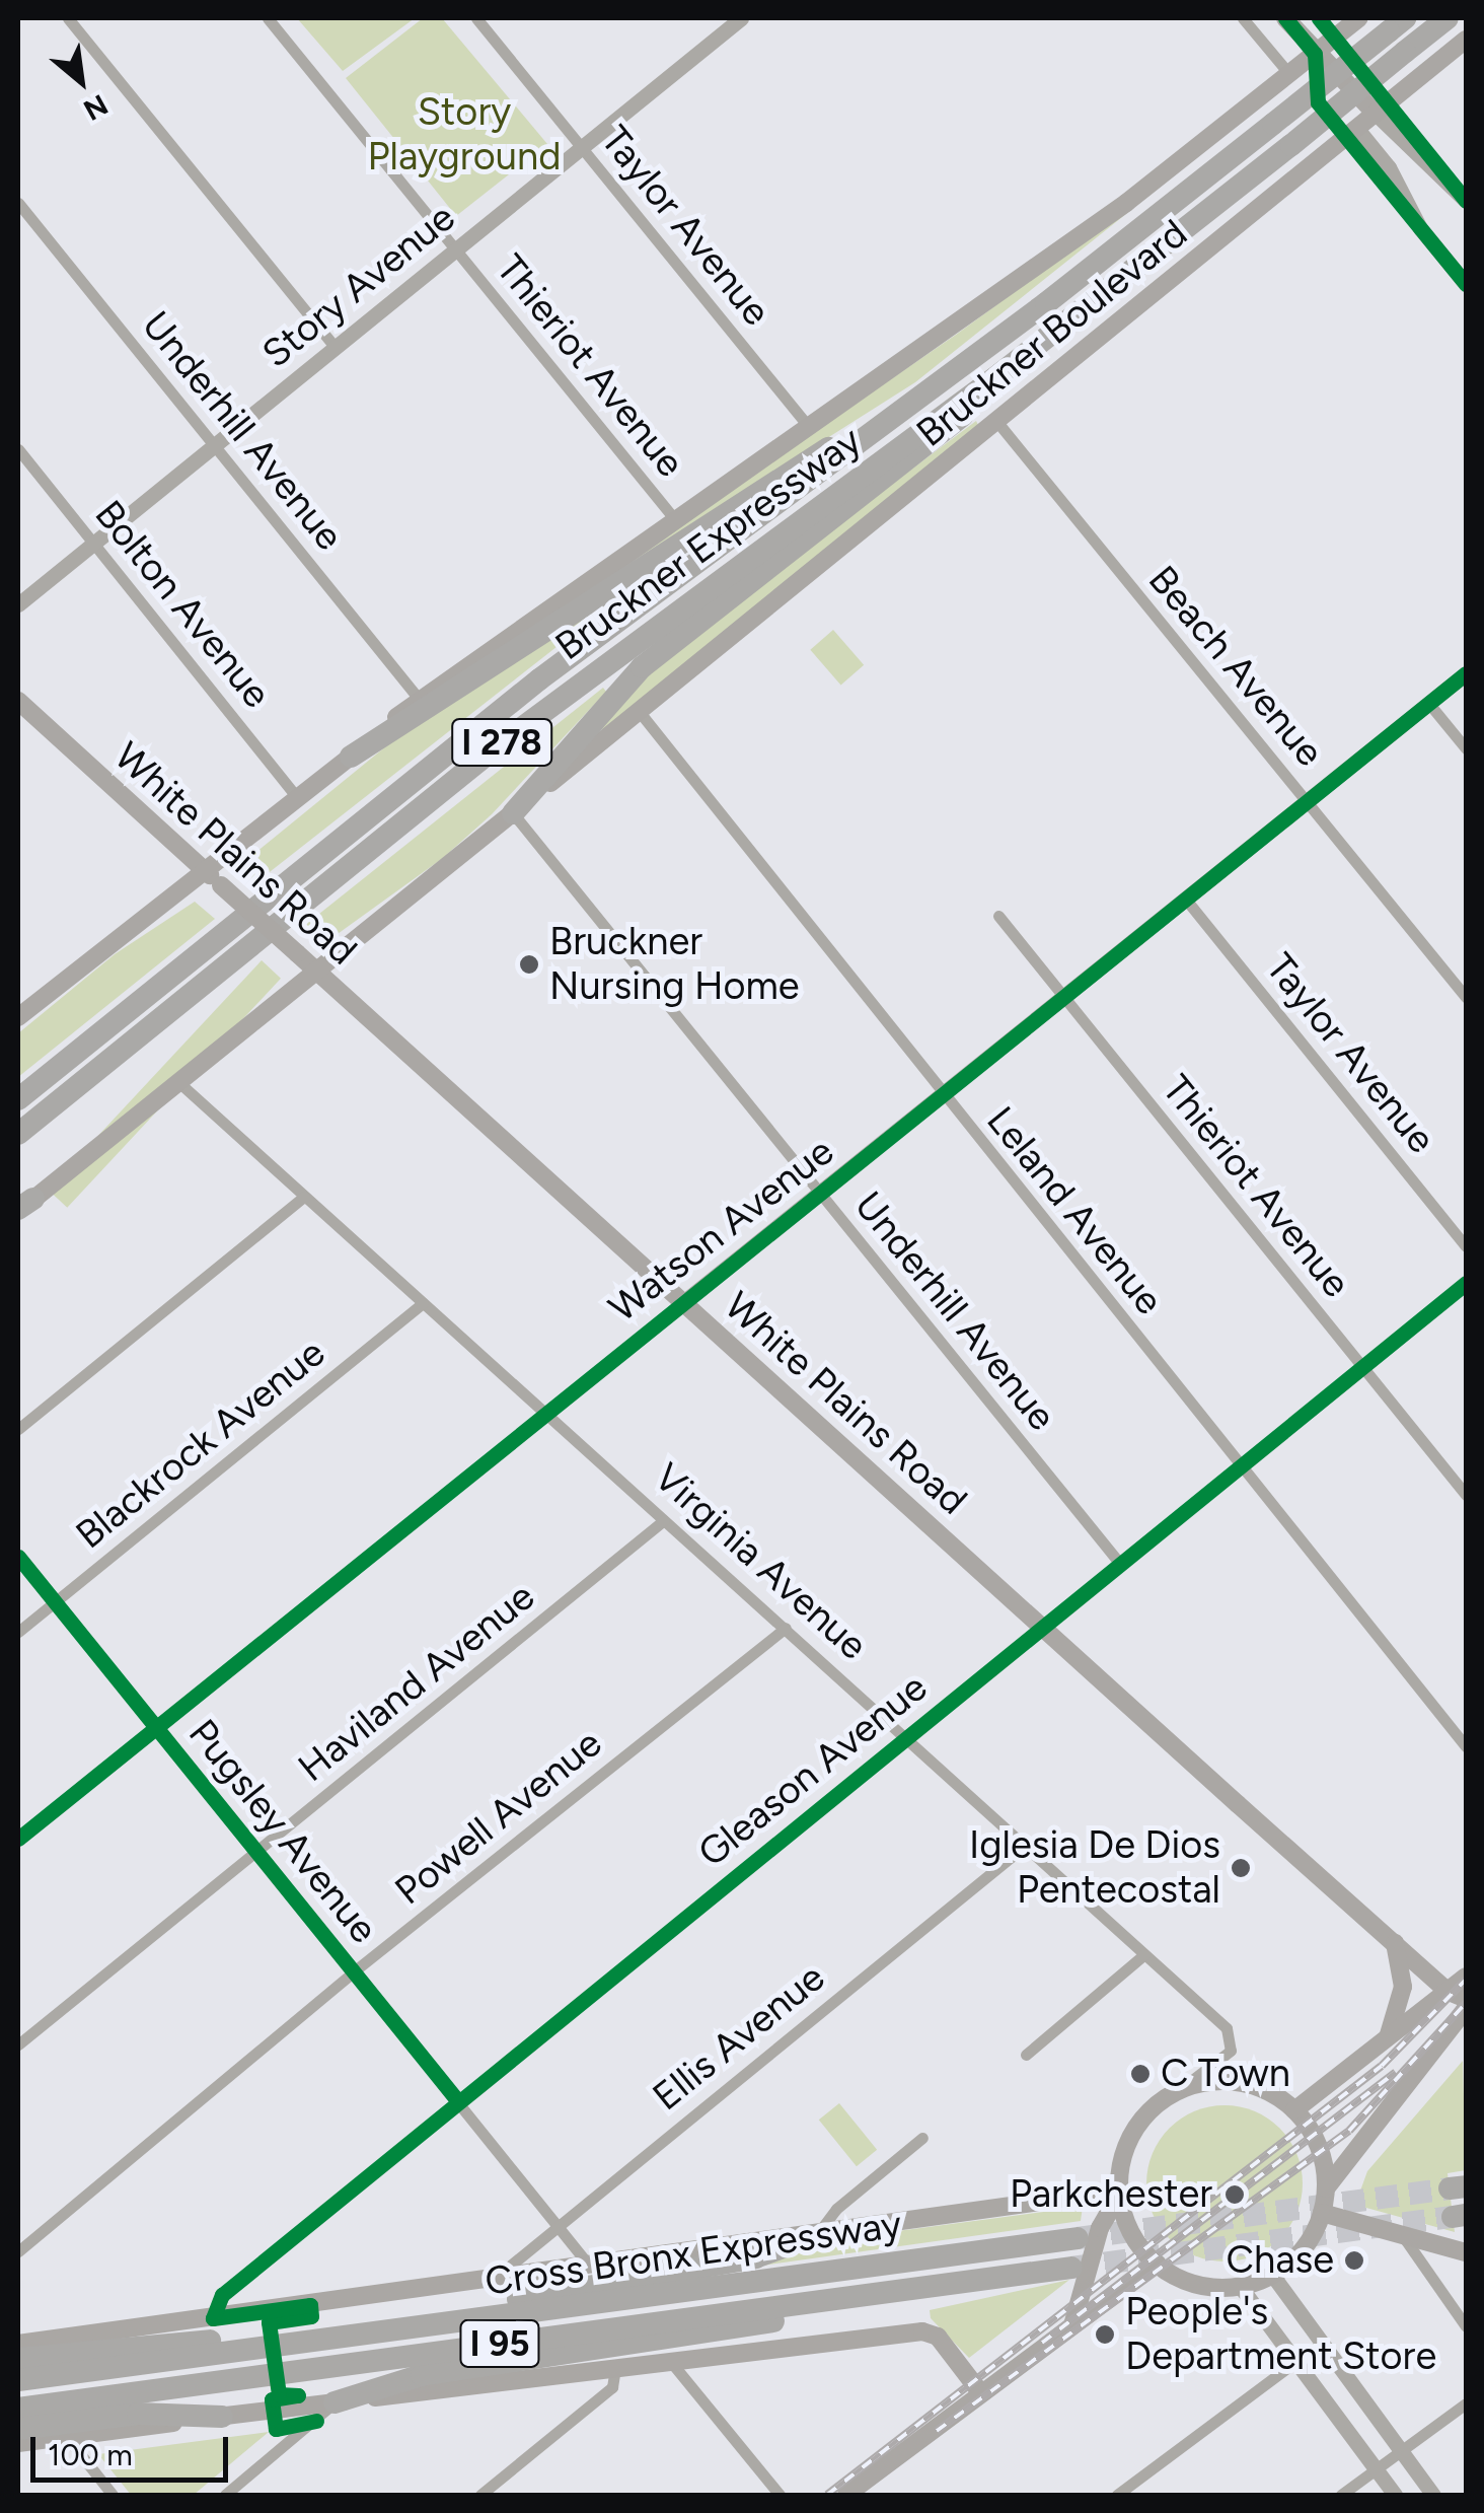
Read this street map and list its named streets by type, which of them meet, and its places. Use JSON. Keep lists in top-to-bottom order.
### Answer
{
  "streets": {
    "highway": [
      "Bruckner Expressway",
      "I 278",
      "Cross Bronx Expressway",
      "I 95"
    ],
    "main road": ["Bruckner Boulevard", "White Plains Road"],
    "street": [
      "Taylor Avenue",
      "Story Avenue",
      "Thieriot Avenue",
      "Underhill Avenue",
      "Bolton Avenue",
      "Beach Avenue",
      "Leland Avenue",
      "Watson Avenue",
      "Blackrock Avenue",
      "Virginia Avenue",
      "Haviland Avenue",
      "Gleason Avenue",
      "Powell Avenue",
      "Pugsley Avenue",
      "Ellis Avenue"
    ]
  },
  "crossings": [
    ["Taylor Avenue", "Story Avenue"],
    ["Taylor Avenue", "Bruckner Boulevard"],
    ["Taylor Avenue", "Watson Avenue"],
    ["Story Avenue", "Thieriot Avenue"],
    ["Story Avenue", "Underhill Avenue"],
    ["Story Avenue", "Bolton Avenue"],
    ["Bruckner Boulevard", "Thieriot Avenue"],
    ["Bruckner Boulevard", "Underhill Avenue"],
    ["Bruckner Boulevard", "Bolton Avenue"],
    ["Bruckner Boulevard", "Beach Avenue"],
    ["Bruckner Boulevard", "White Plains Road"],
    ["Bruckner Boulevard", "Leland Avenue"],
    ["Bruckner Boulevard", "Virginia Avenue"],
    ["Thieriot Avenue", "Watson Avenue"],
    ["Thieriot Avenue", "Gleason Avenue"],
    ["Underhill Avenue", "Watson Avenue"],
    ["Underhill Avenue", "Gleason Avenue"],
    ["Beach Avenue", "Watson Avenue"],
    ["White Plains Road", "Watson Avenue"],
    ["White Plains Road", "Gleason Avenue"],
    ["Leland Avenue", "Watson Avenue"],
    ["Leland Avenue", "Gleason Avenue"],
    ["Watson Avenue", "Virginia Avenue"],
    ["Watson Avenue", "Pugsley Avenue"],
    ["Blackrock Avenue", "Virginia Avenue"],
    ["Blackrock Avenue", "Pugsley Avenue"],
    ["Virginia Avenue", "Haviland Avenue"],
    ["Virginia Avenue", "Gleason Avenue"],
    ["Virginia Avenue", "Powell Avenue"],
    ["Virginia Avenue", "Ellis Avenue"],
    ["Haviland Avenue", "Pugsley Avenue"],
    ["Gleason Avenue", "Pugsley Avenue"],
    ["Powell Avenue", "Pugsley Avenue"],
    ["Pugsley Avenue", "Ellis Avenue"]
  ],
  "parks": ["Story Playground"],
  "places": [
    "Bruckner Nursing Home",
    "Iglesia De Dios Pentecostal",
    "C Town",
    "Parkchester",
    "Chase",
    "People's Department Store"
  ],
  "scale_bar": "100 m",
  "north": "bottom right"
}
